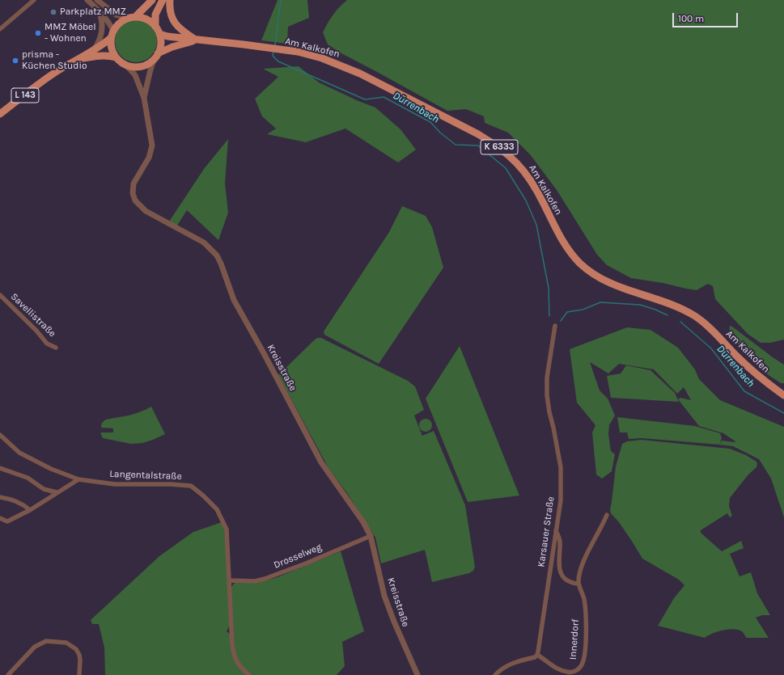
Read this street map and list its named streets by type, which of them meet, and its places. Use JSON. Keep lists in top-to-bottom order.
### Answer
{
  "streets": {
    "main road": ["Am Kalkofen", "L 143", "K 6333"],
    "street": [
      "Savellistraße",
      "Kreisstraße",
      "Langentalstraße",
      "Karsauer Straße",
      "Drosselweg",
      "Innerdorf"
    ]
  },
  "crossings": [
    ["Am Kalkofen", "L 143"],
    ["Am Kalkofen", "Kreisstraße"],
    ["L 143", "Kreisstraße"],
    ["Kreisstraße", "Drosselweg"],
    ["Langentalstraße", "Drosselweg"],
    ["Karsauer Straße", "Innerdorf"]
  ],
  "water": ["Dürrenbach"],
  "places": ["Parkplatz MMZ", "MMZ Möbel - Wohnen", "prisma - Küchen Studio"],
  "scale_bar": "100 m"
}
